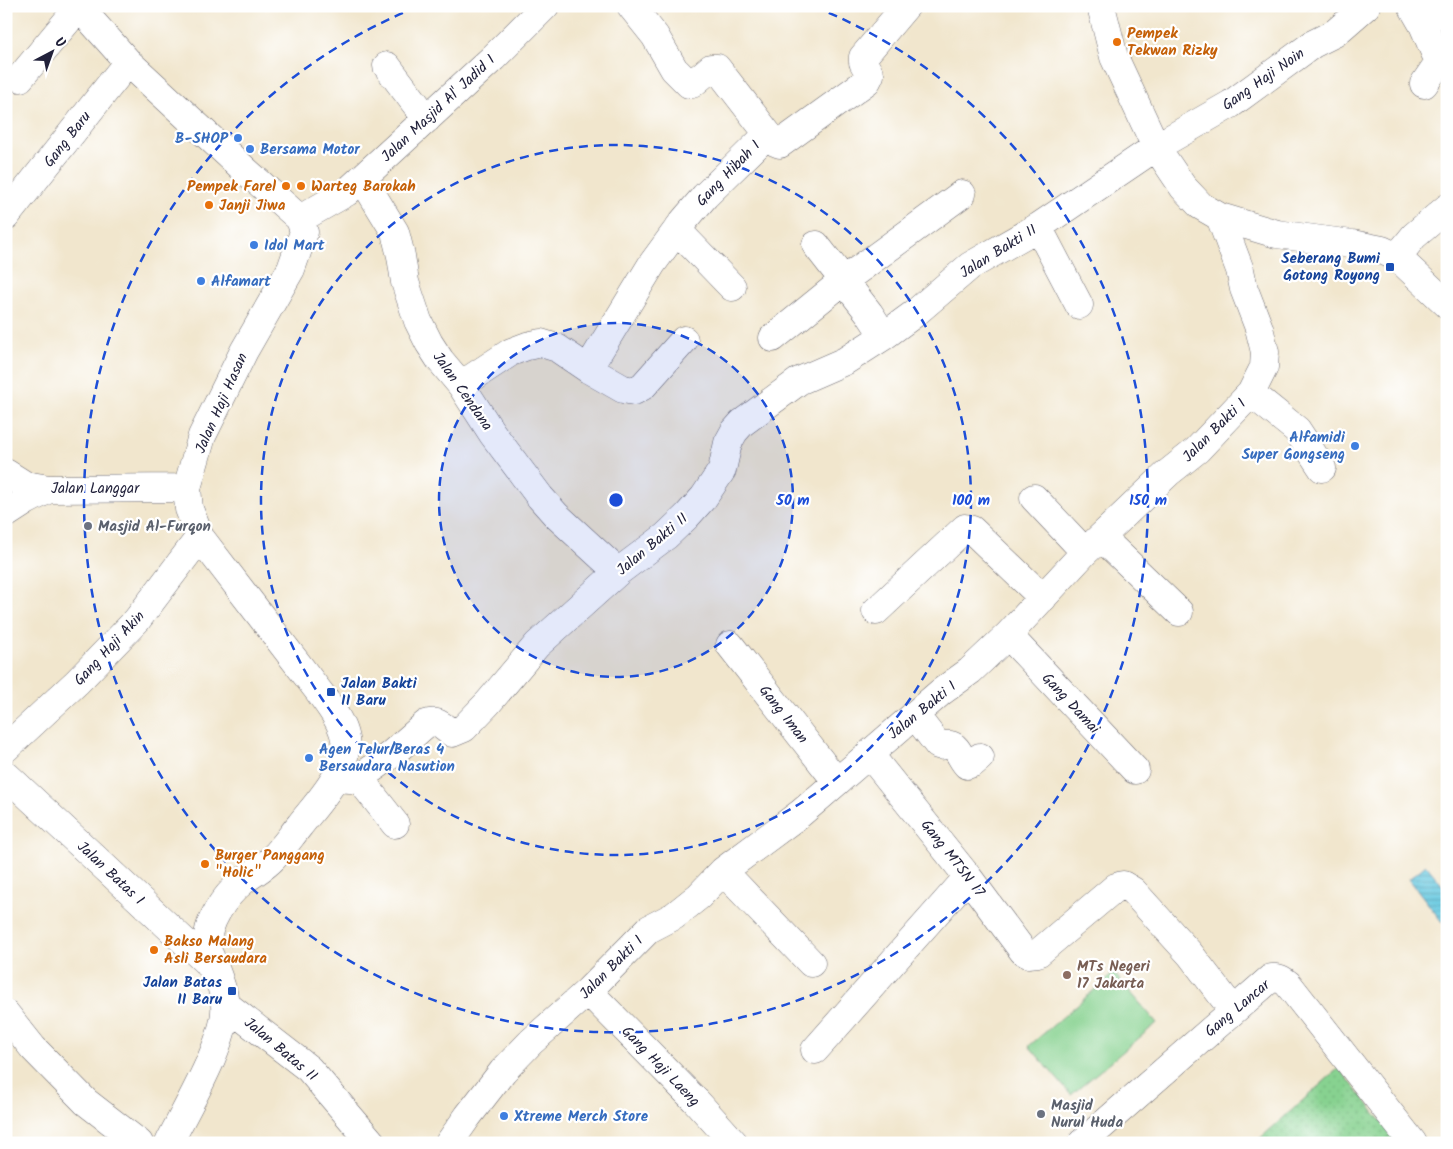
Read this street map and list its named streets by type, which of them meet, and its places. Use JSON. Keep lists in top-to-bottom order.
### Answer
{
  "streets": {
    "street": [
      "Gang Haji Noin",
      "Jalan Masjid Al' Jadid I",
      "Gang Baru",
      "Gang Hibah I",
      "Jalan Bakti II",
      "Jalan Cendana",
      "Jalan Haji Hasan",
      "Jalan Bakti I",
      "Jalan Langgar",
      "Gang Haji Akin",
      "Gang Damai",
      "Gang Iman",
      "Gang MTSN 17",
      "Jalan Batas I",
      "Gang Lancar",
      "Jalan Batas II",
      "Gang Haji Laeng"
    ]
  },
  "crossings": [
    ["Gang Haji Noin", "Jalan Bakti II"],
    ["Jalan Masjid Al' Jadid I", "Jalan Cendana"],
    ["Jalan Masjid Al' Jadid I", "Jalan Haji Hasan"],
    ["Jalan Bakti II", "Jalan Cendana"],
    ["Jalan Bakti II", "Jalan Haji Hasan"],
    ["Jalan Haji Hasan", "Jalan Langgar"],
    ["Jalan Haji Hasan", "Gang Haji Akin"],
    ["Jalan Haji Hasan", "Jalan Batas I"],
    ["Jalan Haji Hasan", "Jalan Batas II"],
    ["Jalan Bakti I", "Gang Damai"],
    ["Jalan Bakti I", "Gang Iman"],
    ["Jalan Bakti I", "Gang MTSN 17"],
    ["Jalan Bakti I", "Gang Haji Laeng"],
    ["Gang MTSN 17", "Gang Lancar"],
    ["Jalan Batas I", "Jalan Batas II"]
  ],
  "places": {
    "other": [
      "Pempek Tekwan Rizky",
      "B-SHOP",
      "Bersama Motor",
      "Pempek Farel",
      "Warteg Barokah",
      "Janji Jiwa",
      "Idol Mart",
      "Alfamart",
      "Alfamidi Super Gongseng",
      "Masjid Al-Furqon",
      "Agen Telur/Beras 4 Bersaudara Nasution",
      "Burger Panggang \"Holic\"",
      "Bakso Malang Asli Bersaudara",
      "MTs Negeri 17 Jakarta",
      "Masjid Nurul Huda",
      "Xtreme Merch Store"
    ],
    "transit": ["Seberang Bumi Gotong Royong", "Jalan Bakti II Baru", "Jalan Batas II Baru"]
  },
  "north": "top right",
  "rings": ["50 m", "100 m", "150 m"]
}
